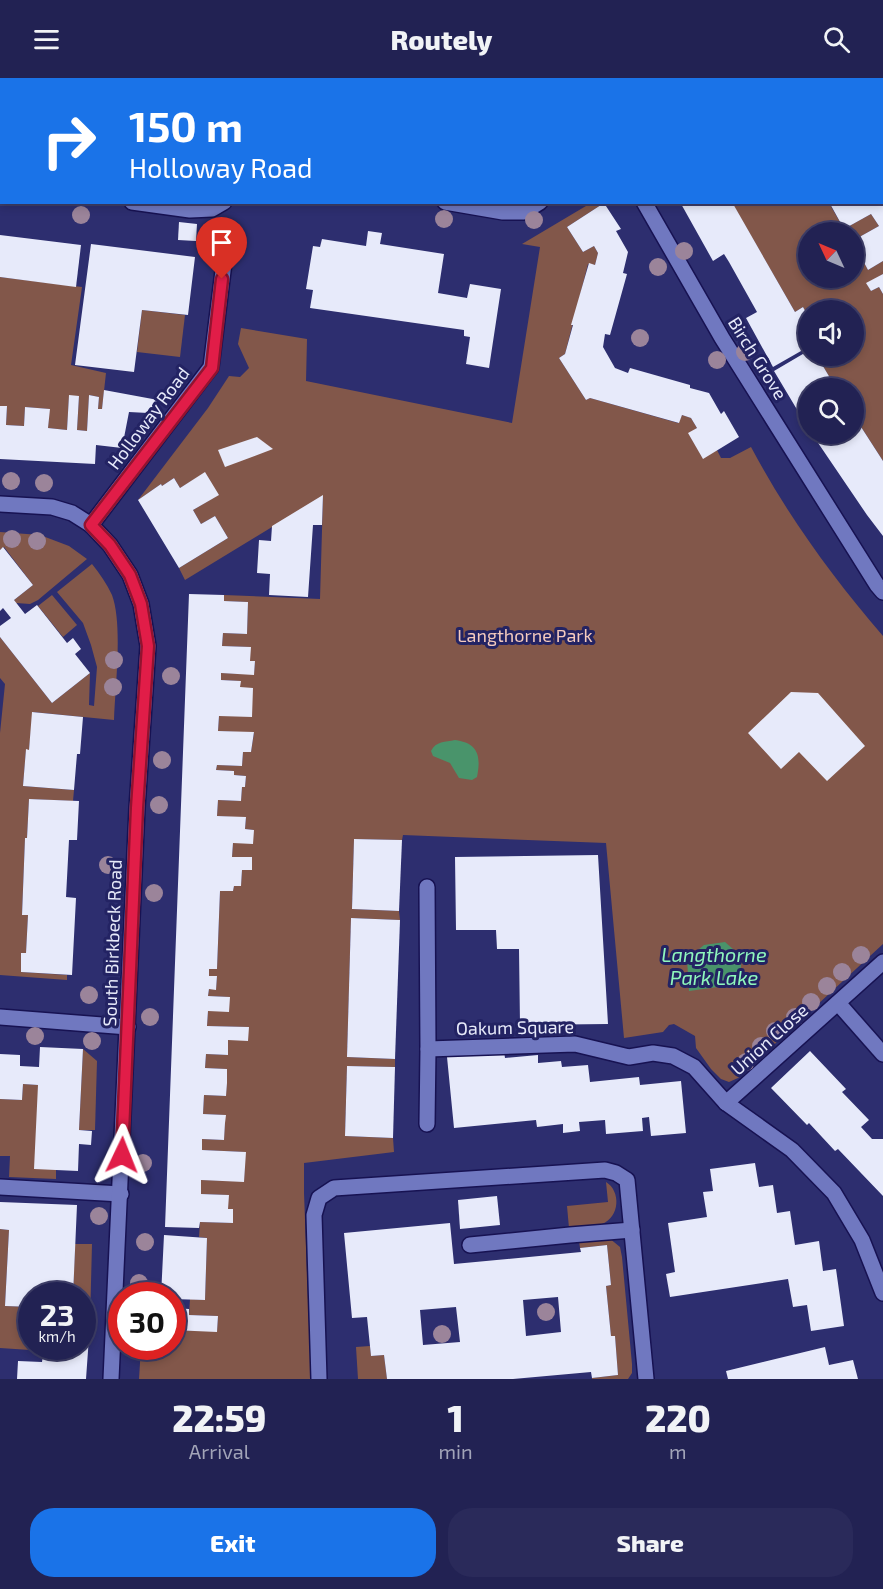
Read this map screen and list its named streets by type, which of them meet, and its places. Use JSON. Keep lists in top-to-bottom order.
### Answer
{
  "streets": {
    "street": [
      "Birch Grove",
      "Holloway Road",
      "South Birkbeck Road",
      "Oakum Square",
      "Union Close"
    ]
  },
  "crossings": [
    ["Holloway Road", "South Birkbeck Road"],
    ["Oakum Square", "Union Close"]
  ],
  "water": ["Langthorne Park Lake"],
  "parks": ["Langthorne Park"],
  "north": "top left",
  "page": {
    "header": "Routely",
    "turn": ["150 m", "Holloway Road"],
    "speed": "23 km/h",
    "limit": "30",
    "eta": [
      "22:59",
      "Arrival",
      "1",
      "min",
      "220",
      "m"
    ],
    "buttons": ["Exit", "Share"]
  }
}
